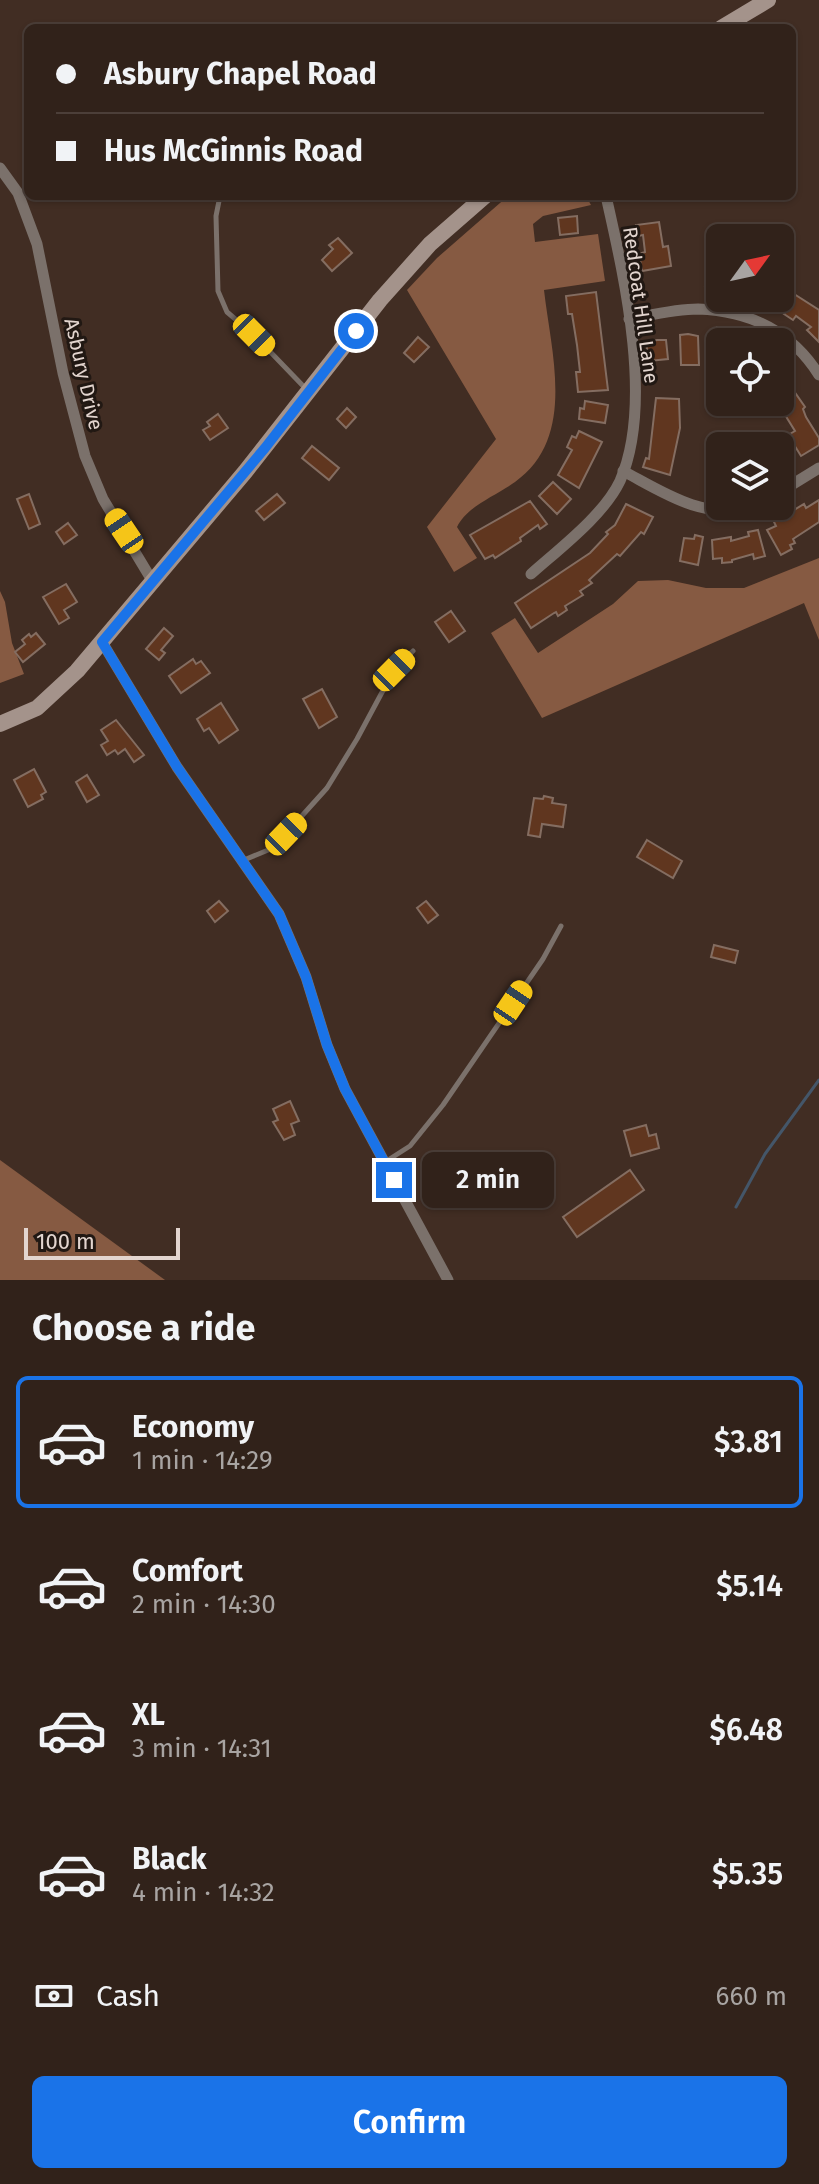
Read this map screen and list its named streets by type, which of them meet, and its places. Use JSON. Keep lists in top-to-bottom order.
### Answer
{
  "streets": {
    "street": ["Redcoat Hill Lane", "Asbury Drive"]
  },
  "scale_bar": "100 m",
  "north": "top right",
  "page": {
    "banner": ["Asbury Chapel Road", "Hus McGinnis Road"],
    "bubble": "2 min",
    "scale": "100 m",
    "heading": "Choose a ride",
    "list": [
      {
        "name": "Economy",
        "note": "1 min · 14:29",
        "value": "$3.81"
      },
      {
        "name": "Comfort",
        "note": "2 min · 14:30",
        "value": "$5.14"
      },
      {
        "name": "XL",
        "note": "3 min · 14:31",
        "value": "$6.48"
      },
      {
        "name": "Black",
        "note": "4 min · 14:32",
        "value": "$5.35"
      }
    ],
    "pay": ["Cash", "660 m"],
    "buttons": "Confirm"
  }
}
